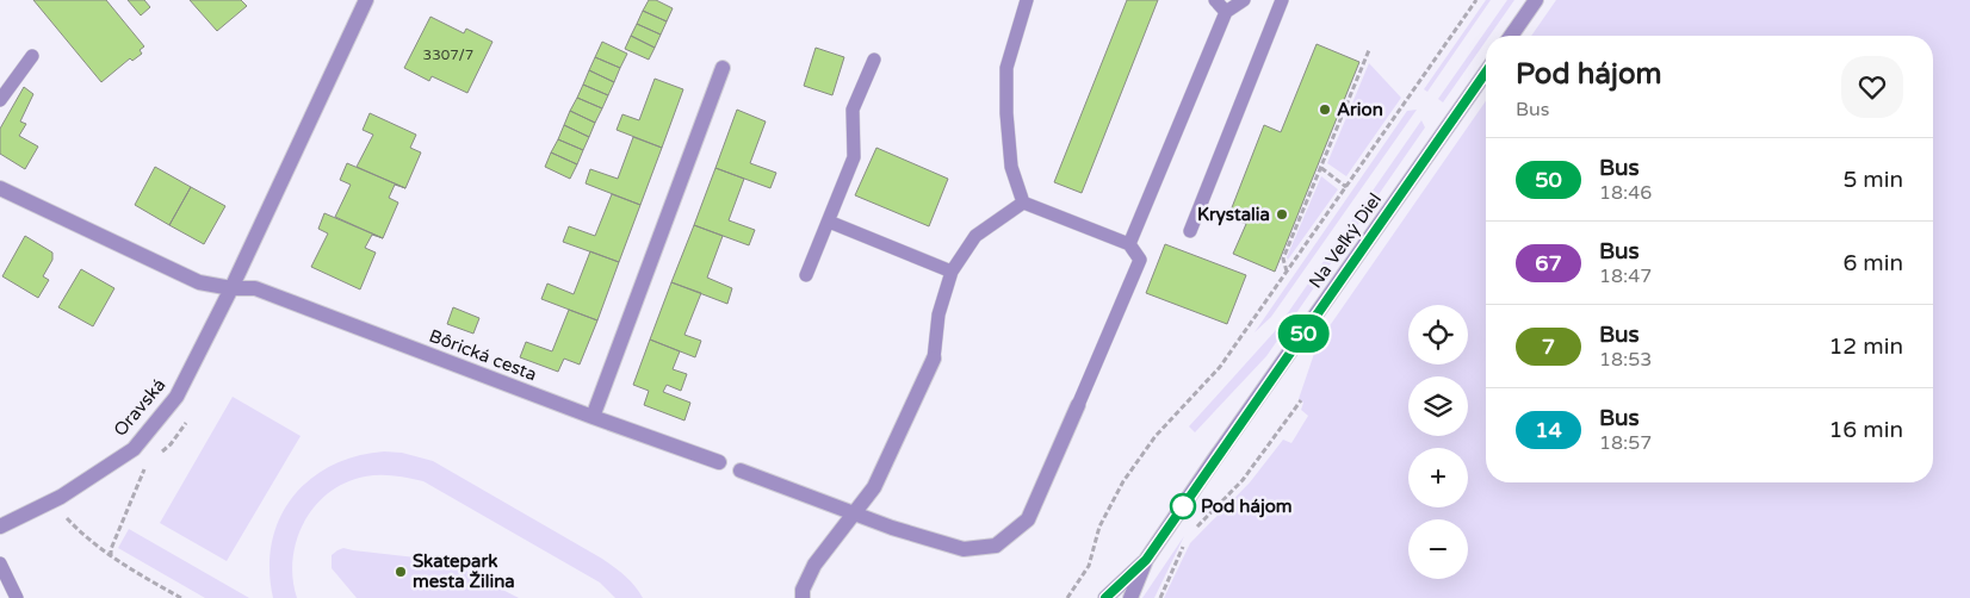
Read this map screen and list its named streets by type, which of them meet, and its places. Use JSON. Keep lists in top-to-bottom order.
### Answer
{
  "streets": {
    "street": ["Na Veľký Diel", "Bôrická cesta", "Oravská"]
  },
  "crossings": [
    ["Bôrická cesta", "Oravská"]
  ],
  "places": [
    "Arion",
    "Krystalia",
    "Pod hájom",
    "Skatepark mesta Žilina"
  ],
  "lines": ["bus line 50"],
  "house_numbers": ["3307/7"],
  "page": {
    "on_map": "50",
    "heading": ["Pod hájom", "Bus"],
    "list": [
      {
        "mark": "50",
        "name": "Bus",
        "note": "18:46",
        "value": "5 min"
      },
      {
        "mark": "67",
        "name": "Bus",
        "note": "18:47",
        "value": "6 min"
      },
      {
        "mark": "7",
        "name": "Bus",
        "note": "18:53",
        "value": "12 min"
      },
      {
        "mark": "14",
        "name": "Bus",
        "note": "18:57",
        "value": "16 min"
      }
    ],
    "map_buttons": ["+", "−"]
  }
}
